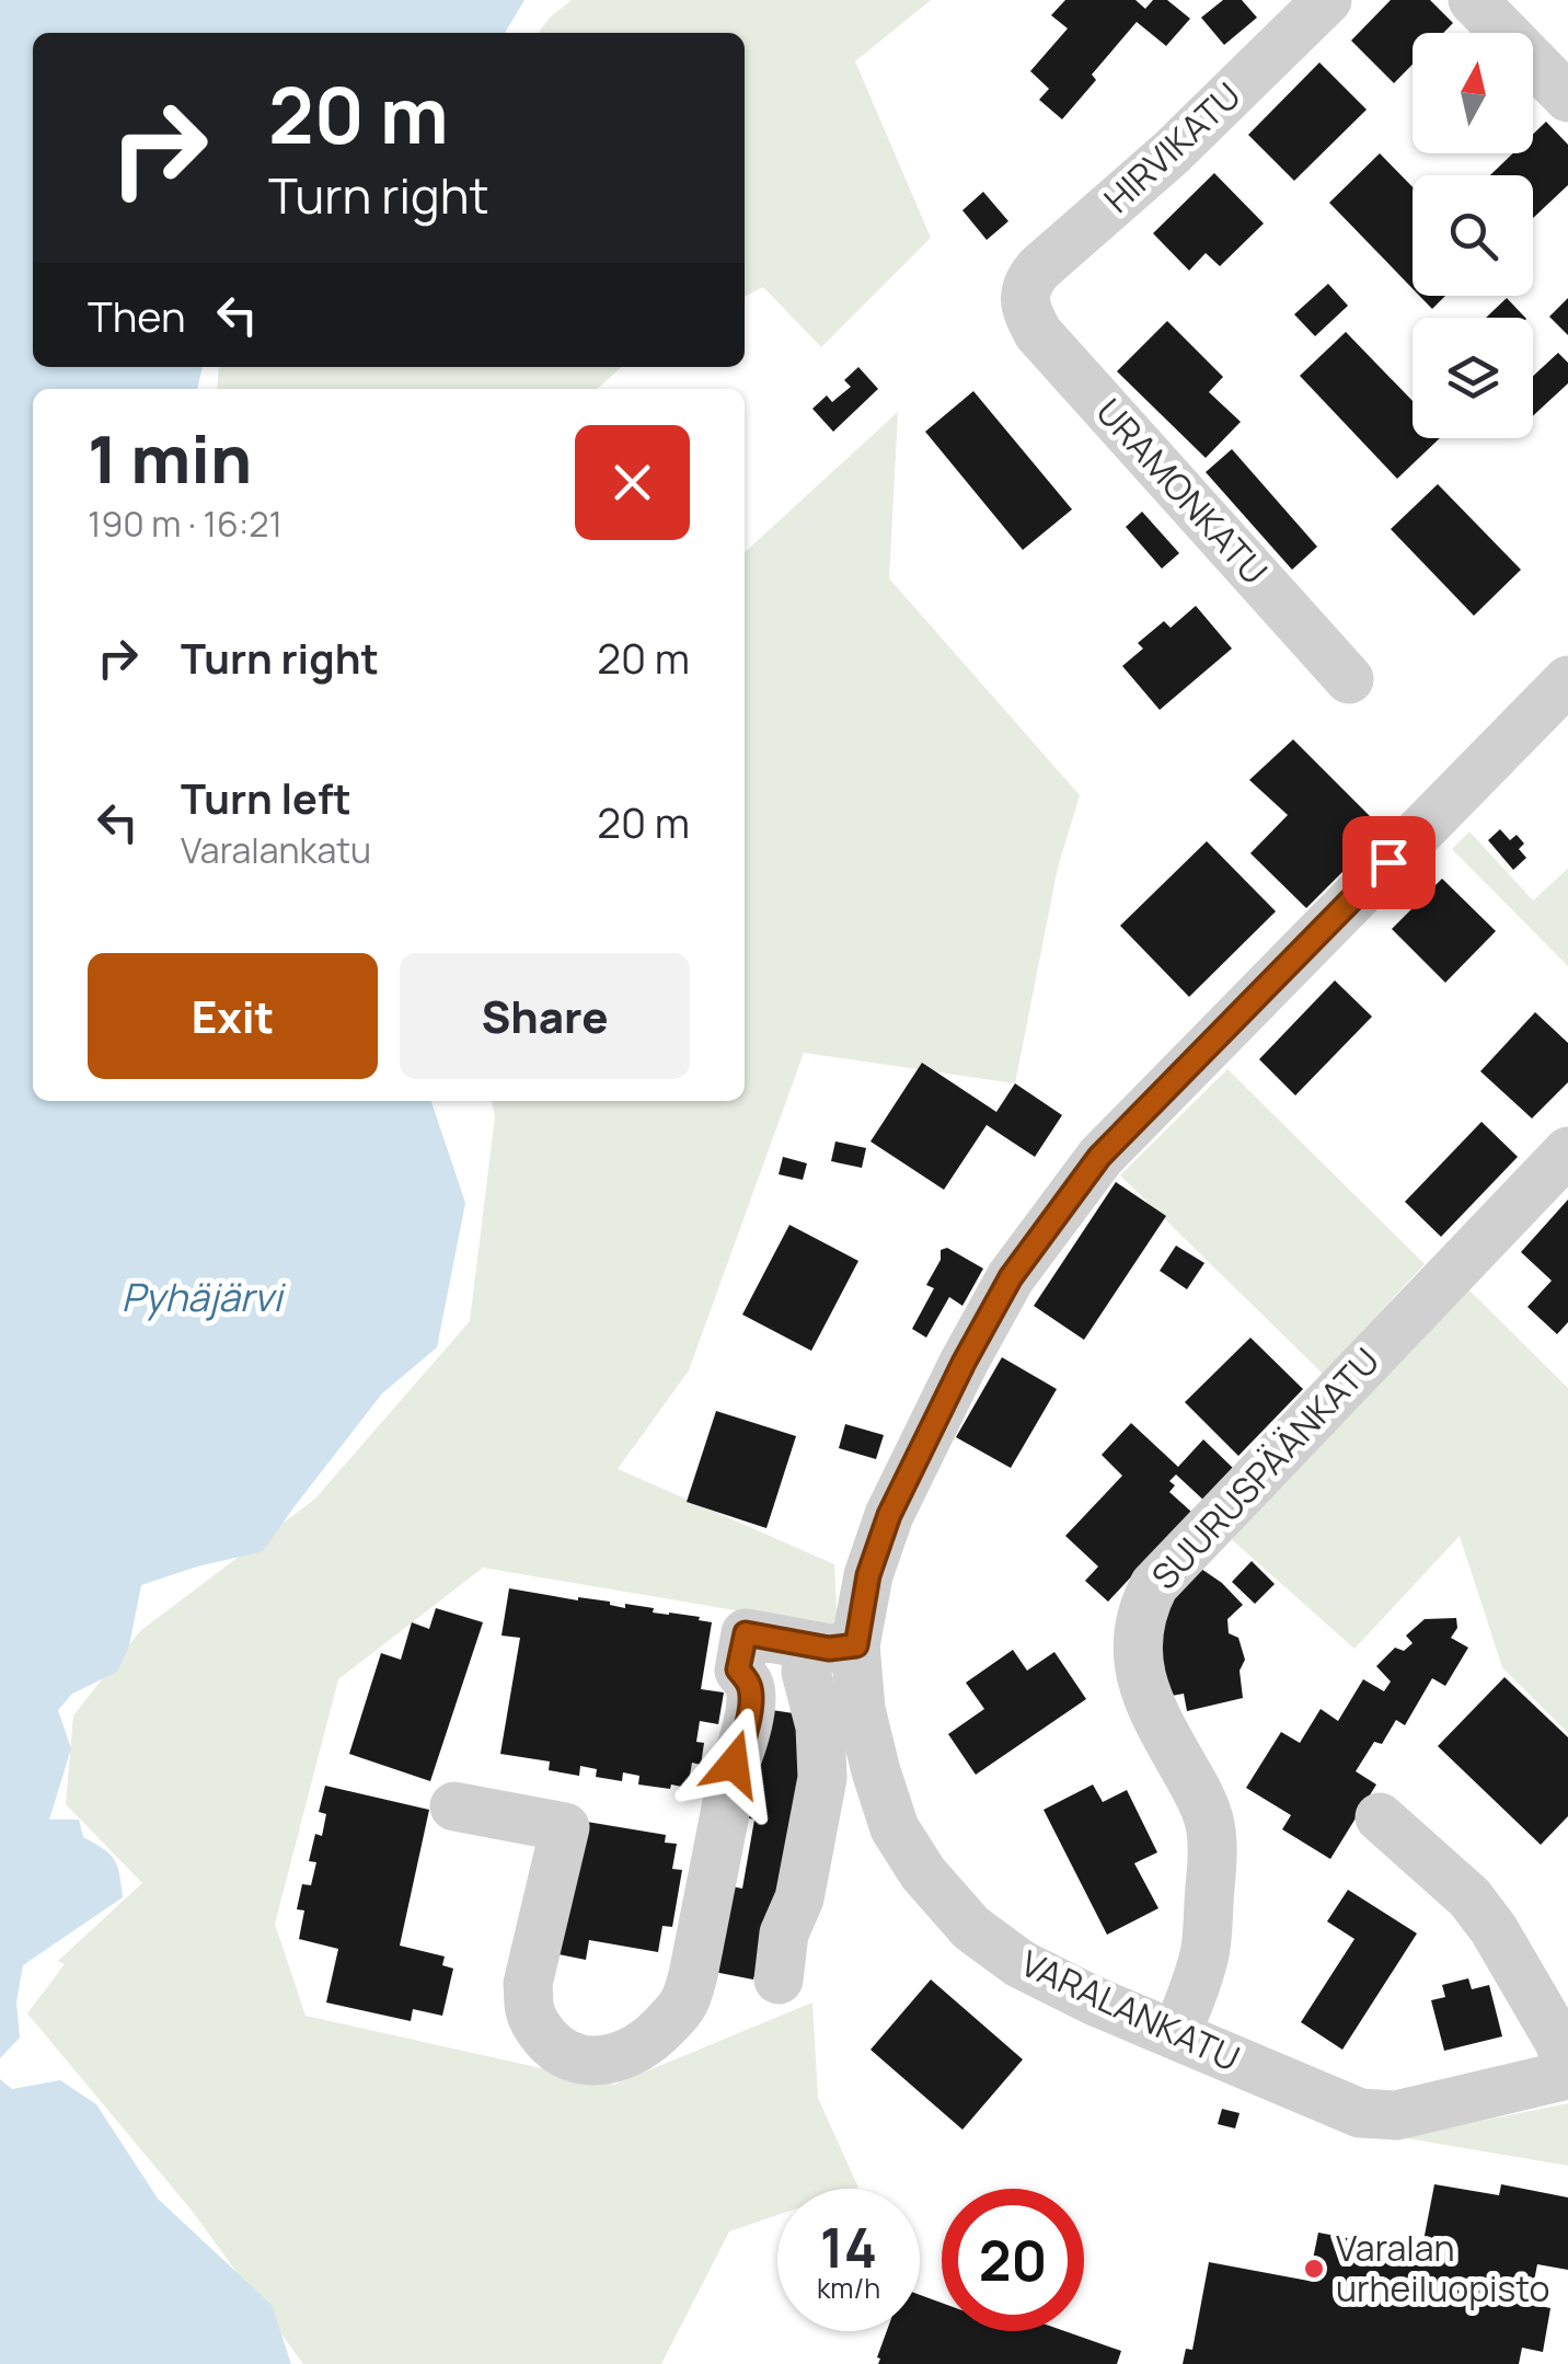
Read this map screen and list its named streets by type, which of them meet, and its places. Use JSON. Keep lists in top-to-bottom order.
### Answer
{
  "streets": {
    "street": [
      "HIRVIKATU",
      "URAMONKATU",
      "SUURUSPÄÄNKATU",
      "VARALANKATU"
    ]
  },
  "crossings": [
    ["HIRVIKATU", "URAMONKATU"],
    ["SUURUSPÄÄNKATU", "VARALANKATU"]
  ],
  "water": ["Pyhäjärvi"],
  "places": ["Varalan urheiluopisto"],
  "north": "top",
  "page": {
    "turn": ["20 m", "Turn right"],
    "then": "Then",
    "heading": ["1 min", "190 m · 16:21"],
    "list": [
      {
        "name": "Turn right",
        "value": "20 m"
      },
      {
        "name": "Turn left",
        "note": "Varalankatu",
        "value": "20 m"
      }
    ],
    "buttons": ["Exit", "Share"],
    "speed": "14 km/h",
    "limit": "20"
  }
}
